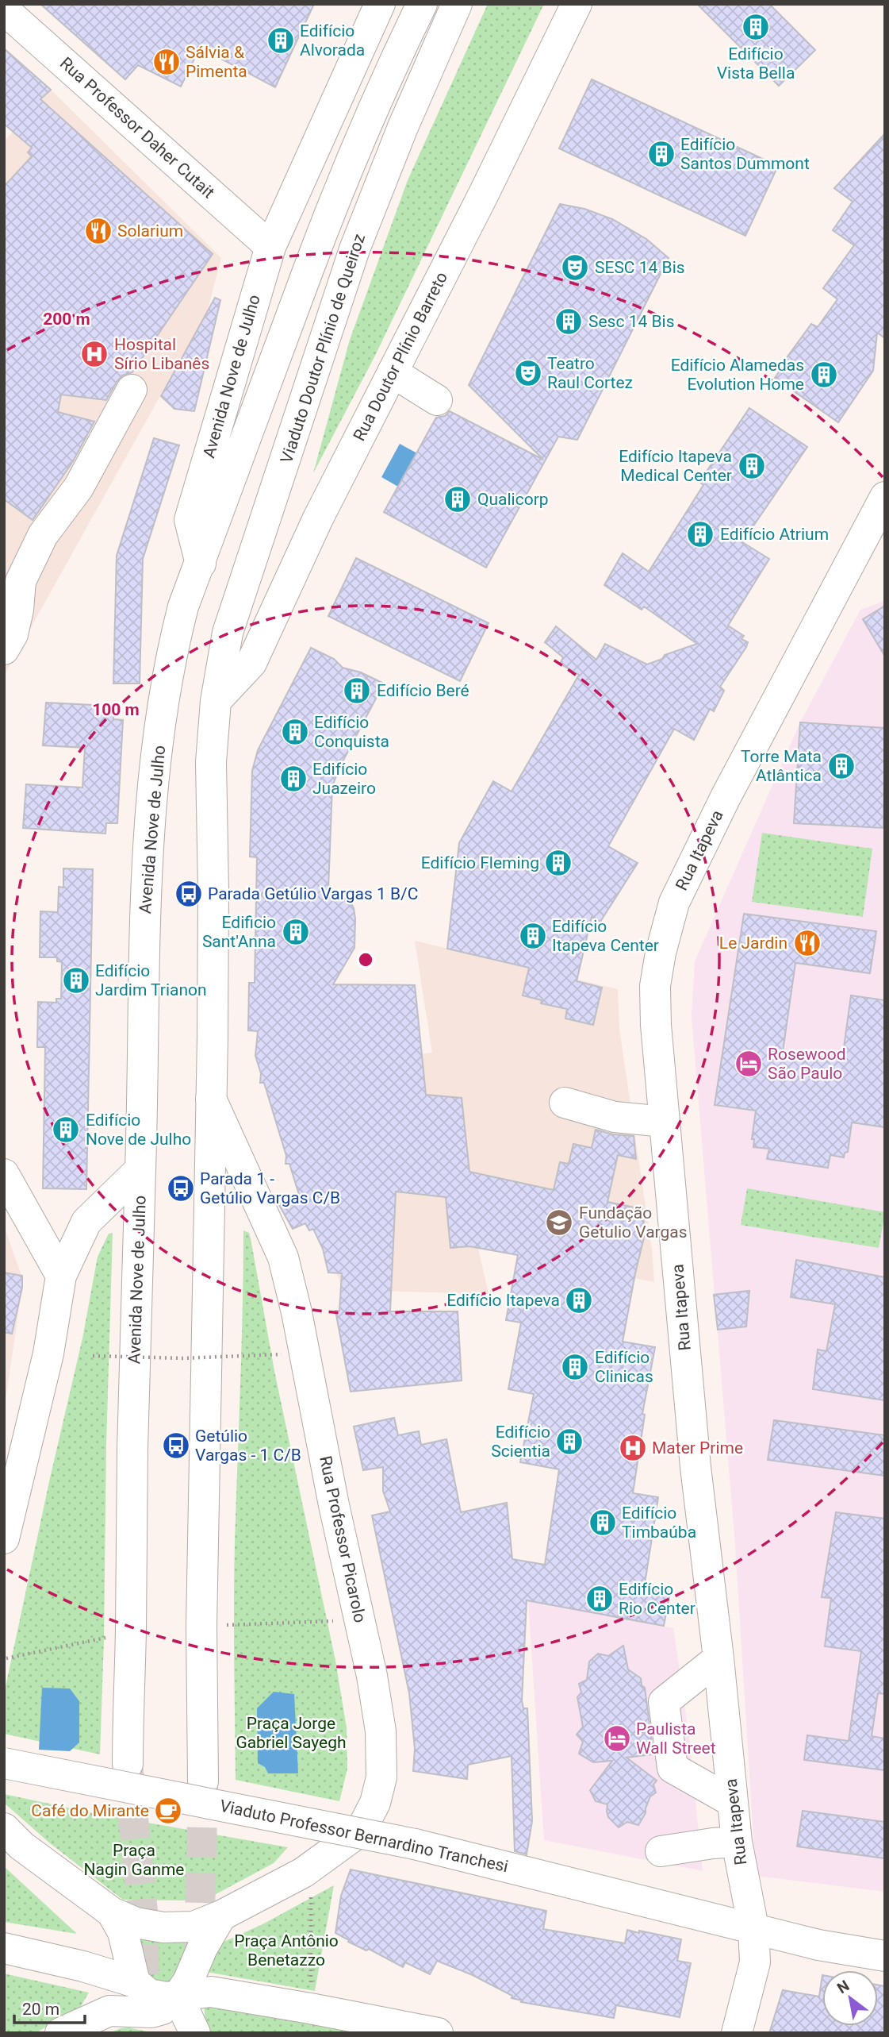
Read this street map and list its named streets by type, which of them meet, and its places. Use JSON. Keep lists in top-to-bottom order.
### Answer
{
  "streets": {
    "street": [
      "Rua Professor Daher Cutait",
      "Viaduto Doutor Plínio de Queiroz",
      "Rua Doutor Plínio Barreto",
      "Avenida Nove de Julho",
      "Rua Itapeva",
      "Rua Professor Picarolo",
      "Viaduto Professor Bernardino Tranchesi"
    ]
  },
  "crossings": [
    ["Rua Professor Daher Cutait", "Avenida Nove de Julho"],
    ["Viaduto Doutor Plínio de Queiroz", "Rua Doutor Plínio Barreto"],
    ["Rua Itapeva", "Viaduto Professor Bernardino Tranchesi"]
  ],
  "parks": ["Praça Jorge Gabriel Sayegh", "Praça Nagin Ganme", "Praça Antônio Benetazzo"],
  "places": {
    "building": [
      "Edifício Vista Bella",
      "Edifício Alvorada",
      "Edifício Santos Dummont",
      "Sesc 14 Bis",
      "Edifício Alamedas Evolution Home",
      "Edifício Itapeva Medical Center",
      "Qualicorp",
      "Edifício Atrium",
      "Edifício Beré",
      "Edifício Conquista",
      "Torre Mata Atlântica",
      "Edifício Juazeiro",
      "Edifício Fleming",
      "Edificio Sant'Anna",
      "Edifício Itapeva Center",
      "Edifício Jardim Trianon",
      "Edifício Nove de Julho",
      "Edifício Itapeva",
      "Edifício Clinicas",
      "Edifício Scientia",
      "Edifício Timbaúba",
      "Edifício Rio Center"
    ],
    "restaurant": ["Sálvia & Pimenta", "Solarium", "Le Jardin"],
    "theatre": ["SESC 14 Bis", "Teatro Raul Cortez"],
    "hospital": ["Hospital Sírio Libanês", "Mater Prime"],
    "bus stop": ["Parada Getúlio Vargas 1 B/C", "Parada 1 - Getúlio Vargas C/B", "Getúlio Vargas - 1 C/B"],
    "hotel": ["Rosewood São Paulo", "Paulista Wall Street"],
    "school or university": ["Fundação Getulio Vargas"],
    "cafe": ["Café do Mirante"]
  },
  "scale_bar": "20 m",
  "north": "top left",
  "rings": ["200 m", "100 m"]
}
